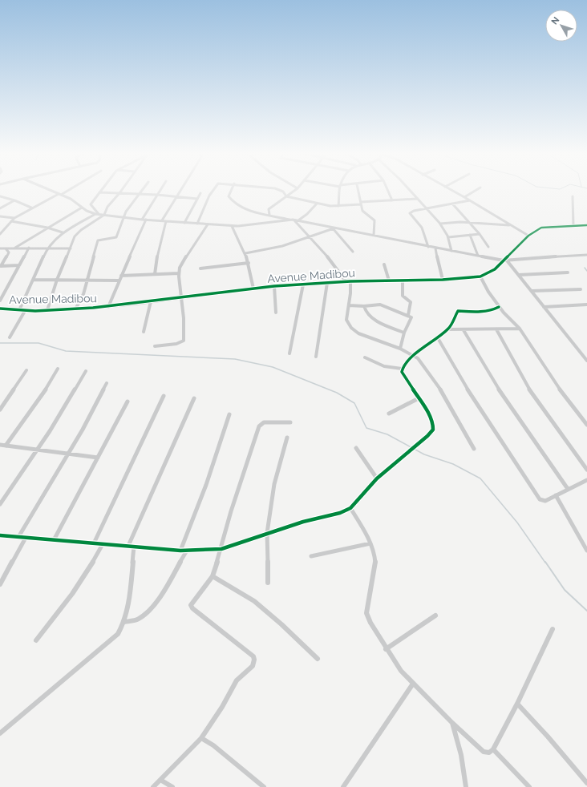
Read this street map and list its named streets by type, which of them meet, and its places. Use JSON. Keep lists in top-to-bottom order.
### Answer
{
  "streets": {
    "street": ["Avenue Madibou"]
  },
  "north": "top left"
}
